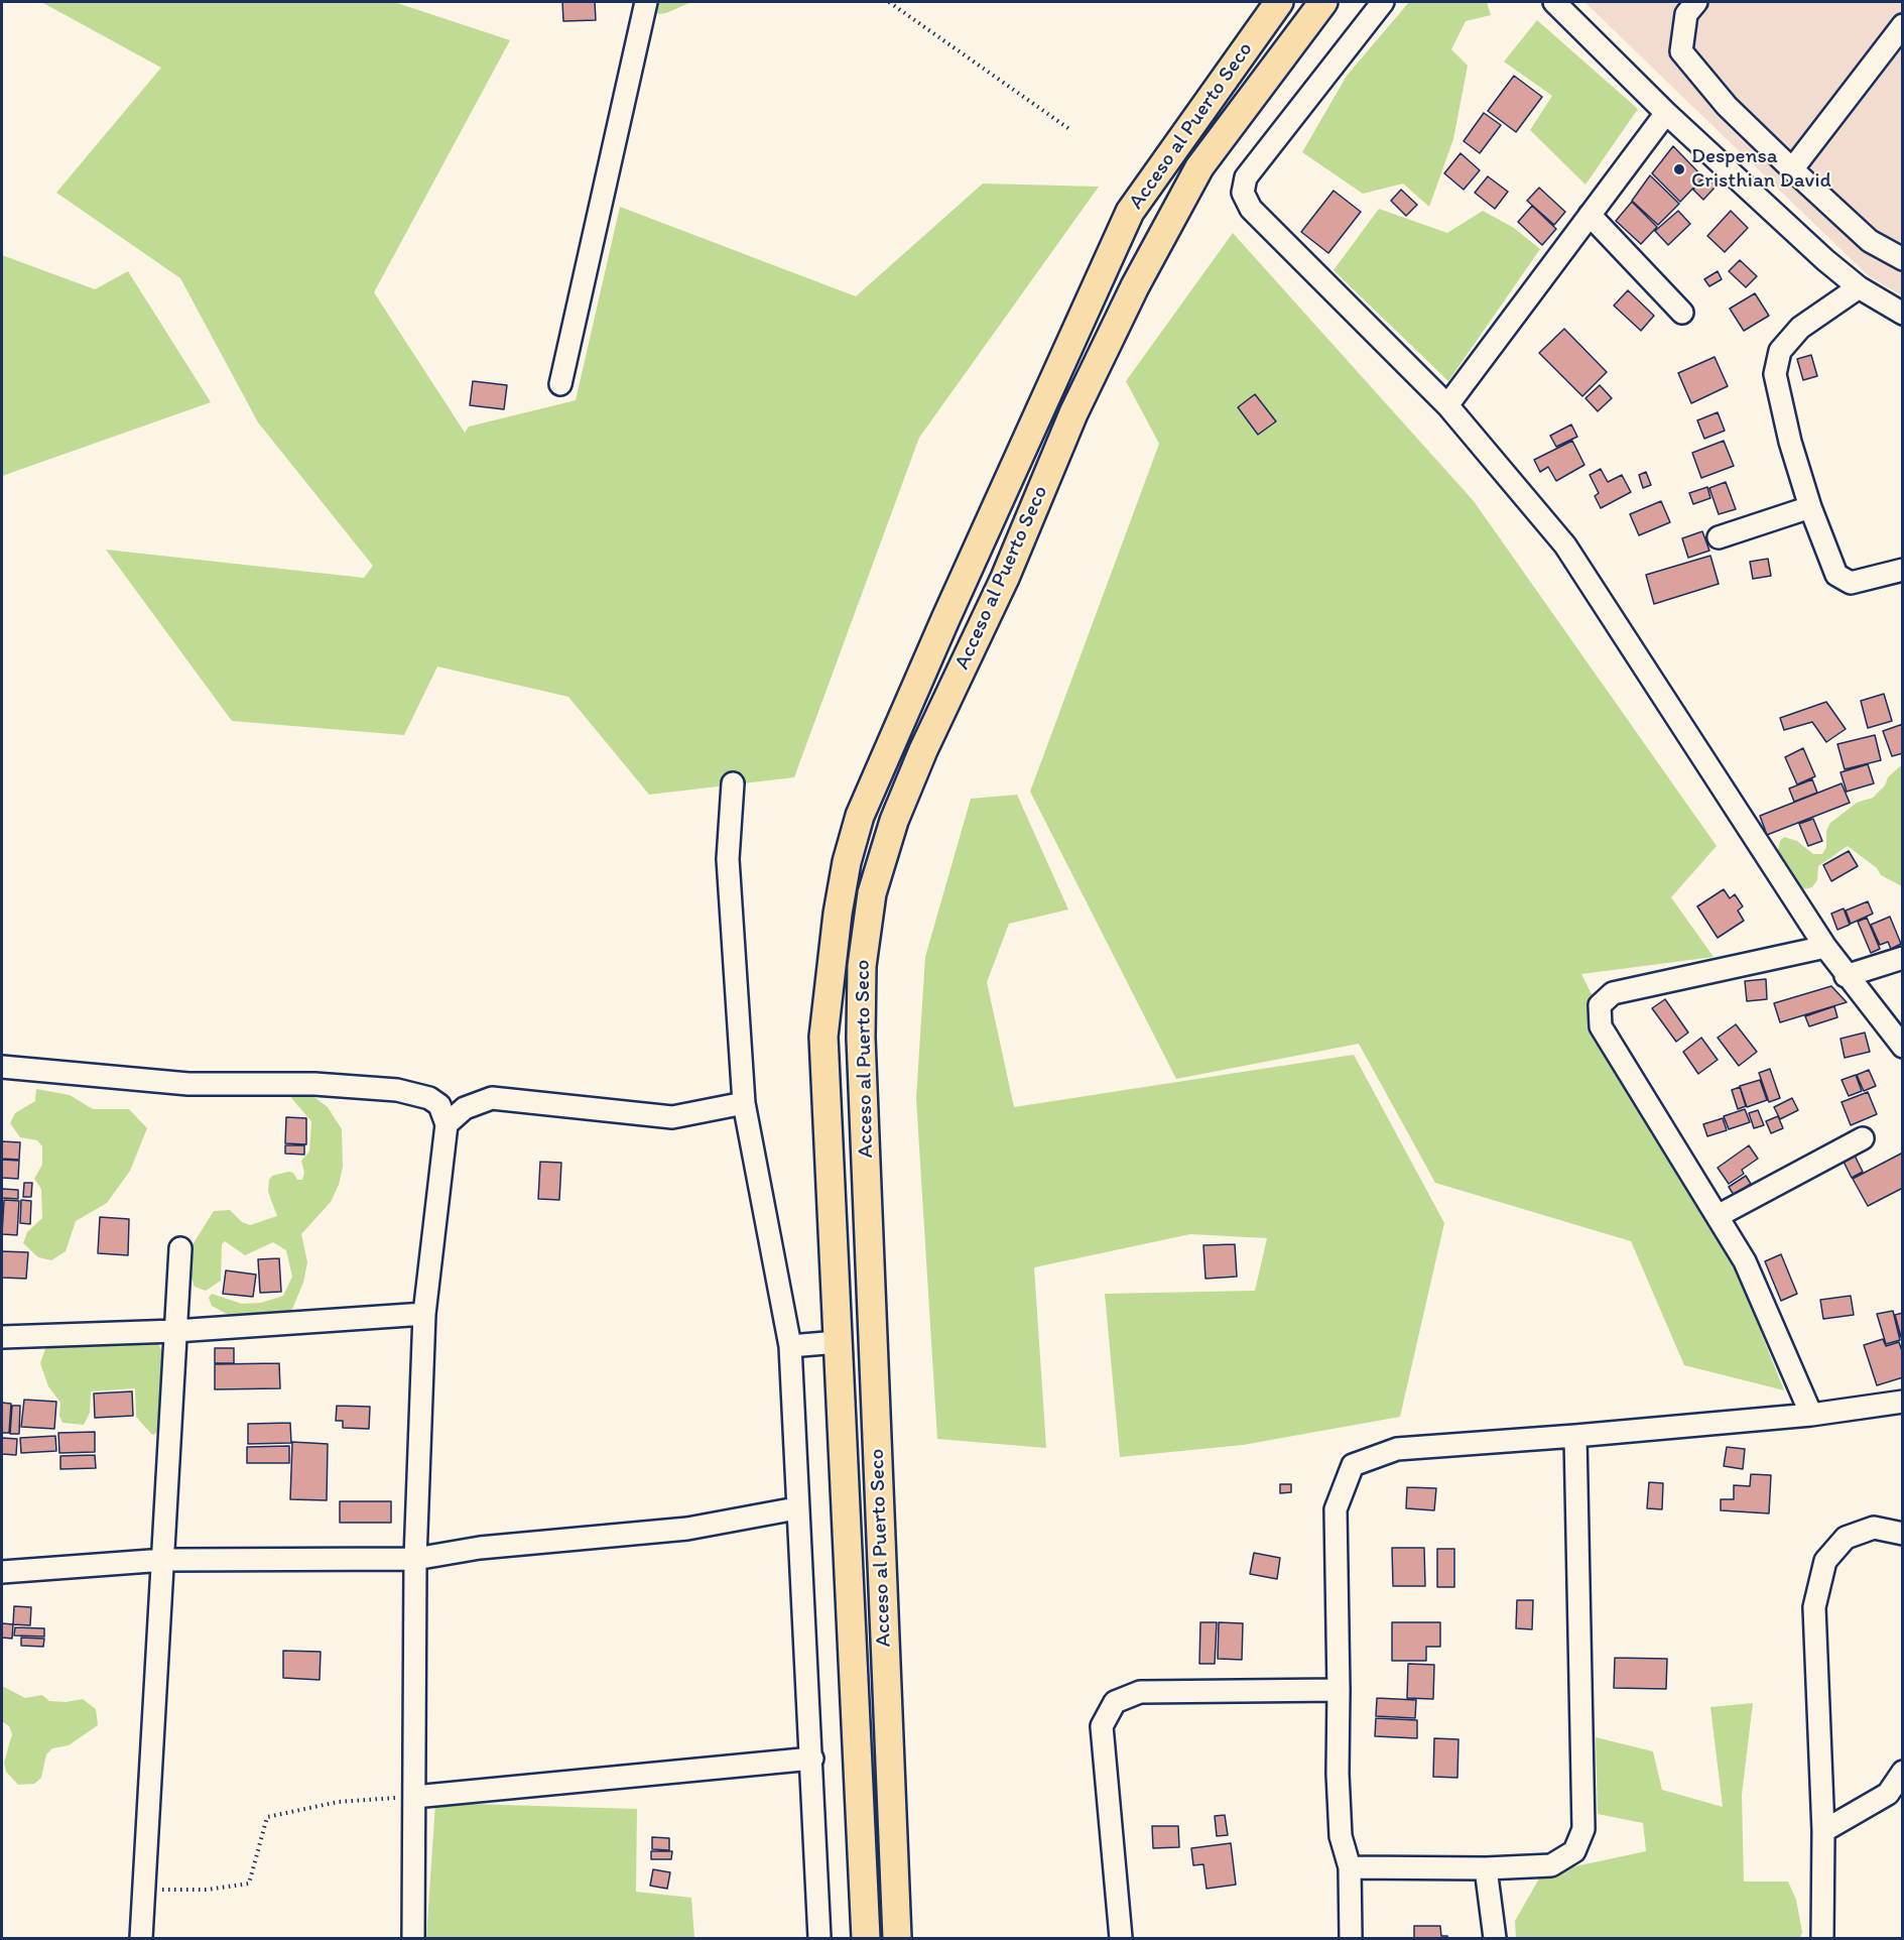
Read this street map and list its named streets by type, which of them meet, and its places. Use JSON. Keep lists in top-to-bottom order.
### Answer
{
  "streets": {
    "main road": ["Acceso al Puerto Seco"]
  },
  "places": ["Despensa Cristhian David"]
}
